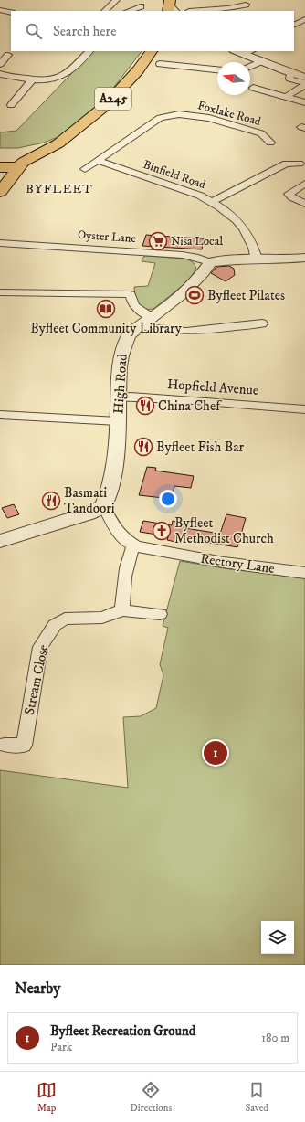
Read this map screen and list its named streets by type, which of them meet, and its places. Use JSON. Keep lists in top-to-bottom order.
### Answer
{
  "streets": {
    "main road": ["A245"],
    "street": [
      "Foxlake Road",
      "Binfield Road",
      "Oyster Lane",
      "High Road",
      "Hopfield Avenue",
      "Rectory Lane",
      "Stream Close"
    ]
  },
  "crossings": [
    ["Foxlake Road", "Binfield Road"],
    ["Oyster Lane", "High Road"],
    ["High Road", "Hopfield Avenue"],
    ["High Road", "Rectory Lane"]
  ],
  "districts": ["BYFLEET"],
  "places": {
    "supermarket": ["Nisa Local"],
    "sports": ["Byfleet Pilates"],
    "library": ["Byfleet Community Library"],
    "restaurant": ["China Chef", "Byfleet Fish Bar", "Basmati Tandoori"],
    "church": ["Byfleet Methodist Church"]
  },
  "north": "left",
  "page": {
    "search": "Search here",
    "pins": "1",
    "heading": "Nearby",
    "list": [
      {
        "mark": "1",
        "name": "Byfleet Recreation Ground",
        "note": "Park",
        "value": "180 m"
      }
    ],
    "nav": ["Map", "Directions", "Saved"]
  }
}
